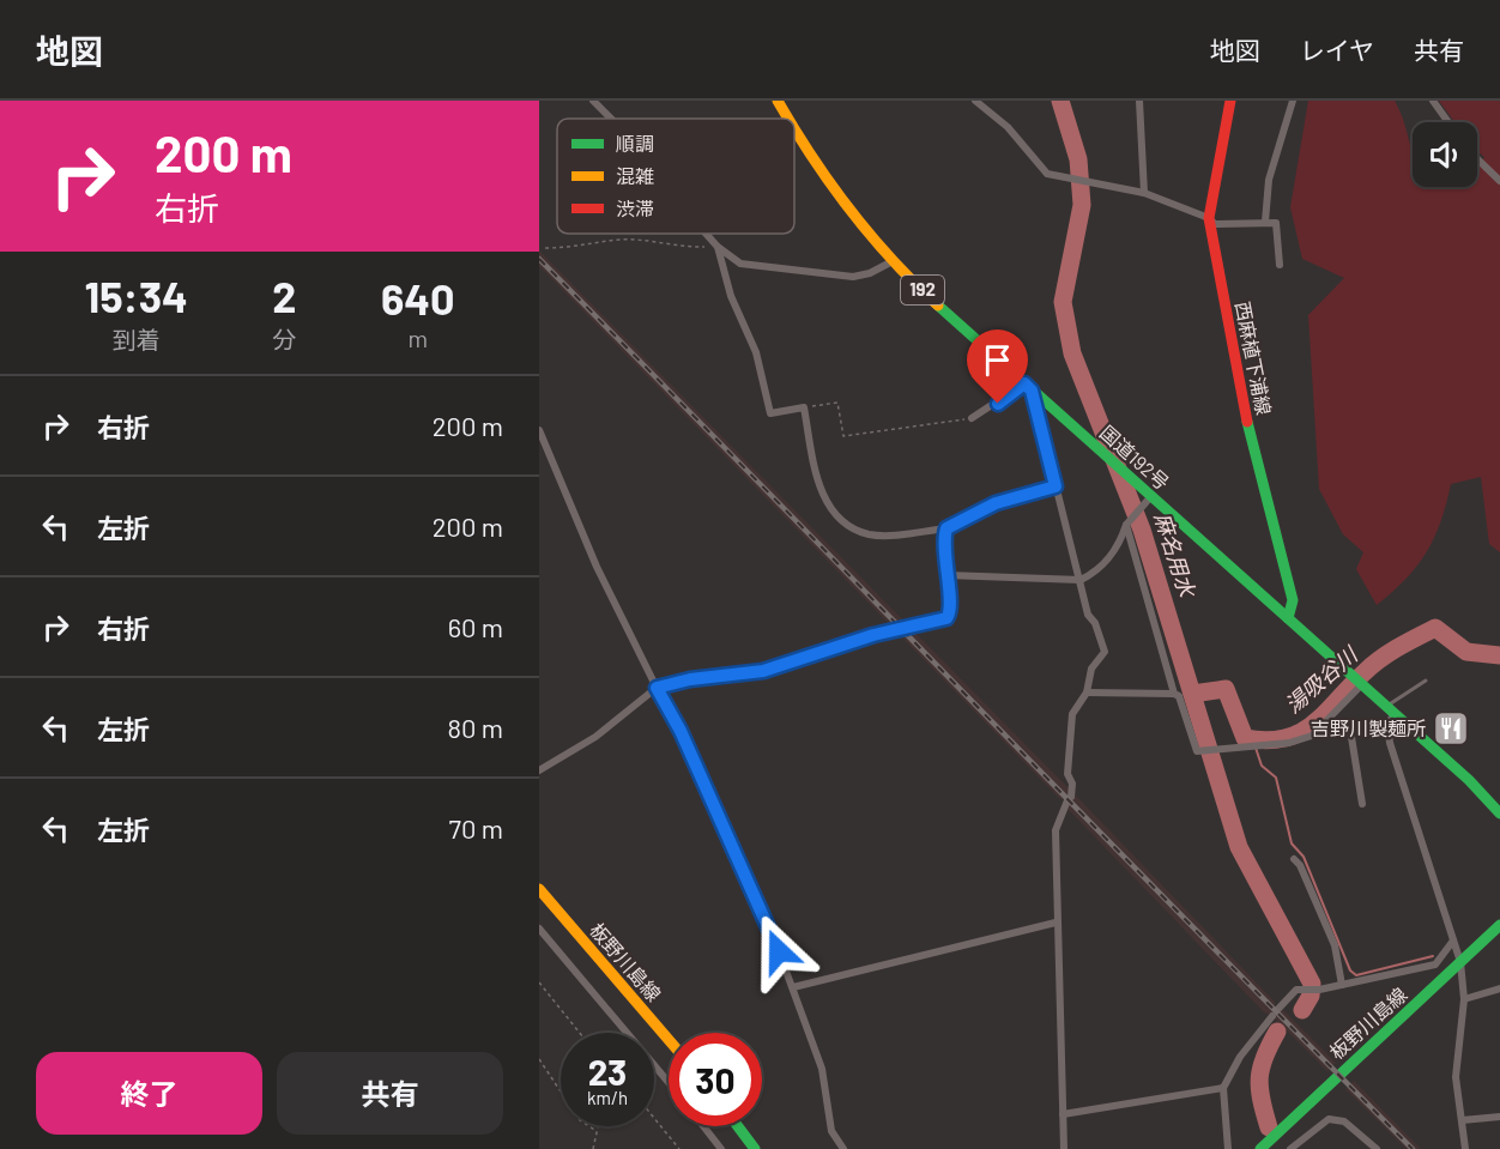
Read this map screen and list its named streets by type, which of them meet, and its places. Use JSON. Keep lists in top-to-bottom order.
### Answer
{
  "streets": {
    "main road": [
      "192",
      "西麻植下浦線",
      "国道192号",
      "板野川島線"
    ]
  },
  "crossings": [
    ["西麻植下浦線", "国道192号"]
  ],
  "water": ["麻名用水", "湯吸谷川"],
  "places": {
    "restaurant": ["吉野川製麺所"]
  },
  "legend": ["順調", "混雑", "渋滞"],
  "page": {
    "header": "地図",
    "nav": ["地図", "レイヤ", "共有"],
    "turn": ["200 m", "右折"],
    "eta": [
      "15:34",
      "到着",
      "2",
      "分",
      "640",
      "m"
    ],
    "list": [
      {
        "name": "右折",
        "value": "200 m"
      },
      {
        "name": "左折",
        "value": "200 m"
      },
      {
        "name": "右折",
        "value": "60 m"
      },
      {
        "name": "左折",
        "value": "80 m"
      },
      {
        "name": "左折",
        "value": "70 m"
      }
    ],
    "speed": "23 km/h",
    "limit": "30",
    "buttons": ["終了", "共有"]
  }
}
